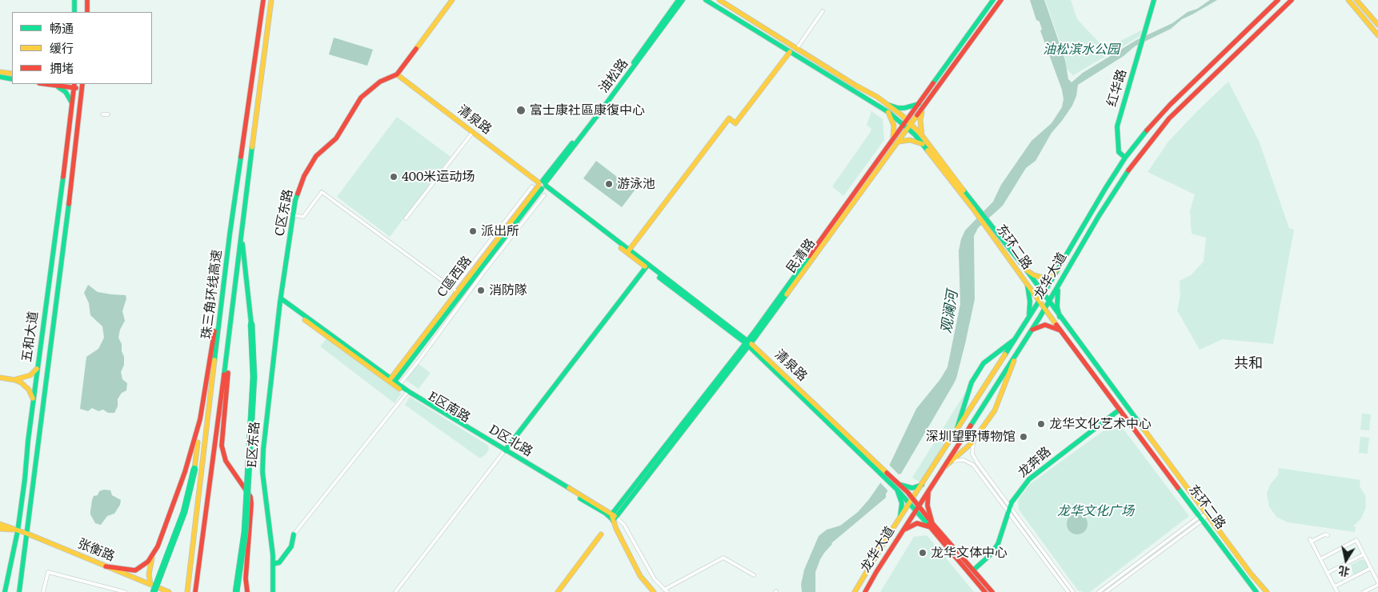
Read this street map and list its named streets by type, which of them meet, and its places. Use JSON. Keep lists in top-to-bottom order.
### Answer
{
  "streets": {
    "main road": [
      "油松路",
      "红华路",
      "清泉路",
      "C区东路",
      "东环二路",
      "民清路",
      "龙华大道",
      "C區西路",
      "珠三角环线高速",
      "五和大道",
      "E区南路",
      "D区北路",
      "E区东路",
      "龙奔路",
      "张衡路"
    ]
  },
  "crossings": [
    ["油松路", "清泉路"],
    ["油松路", "C區西路"],
    ["红华路", "龙华大道"],
    ["清泉路", "C区东路"],
    ["清泉路", "民清路"],
    ["清泉路", "龙华大道"],
    ["清泉路", "C區西路"],
    ["清泉路", "龙奔路"],
    ["C区东路", "E区南路"],
    ["C区东路", "E区东路"],
    ["东环二路", "民清路"],
    ["东环二路", "龙华大道"],
    ["东环二路", "龙奔路"],
    ["民清路", "D区北路"],
    ["龙华大道", "龙奔路"],
    ["C區西路", "E区南路"],
    ["五和大道", "张衡路"],
    ["E区南路", "D区北路"],
    ["E区南路", "E区东路"]
  ],
  "districts": ["共和"],
  "water": ["观澜河"],
  "parks": ["油松滨水公园", "龙华文化广场"],
  "places": [
    "富士康社區康復中心",
    "400米运动场",
    "游泳池",
    "派出所",
    "消防隊",
    "龙华文化艺术中心",
    "深圳望野博物馆",
    "龙华文体中心"
  ],
  "legend": ["畅通", "缓行", "拥堵"],
  "north": "bottom"
}
